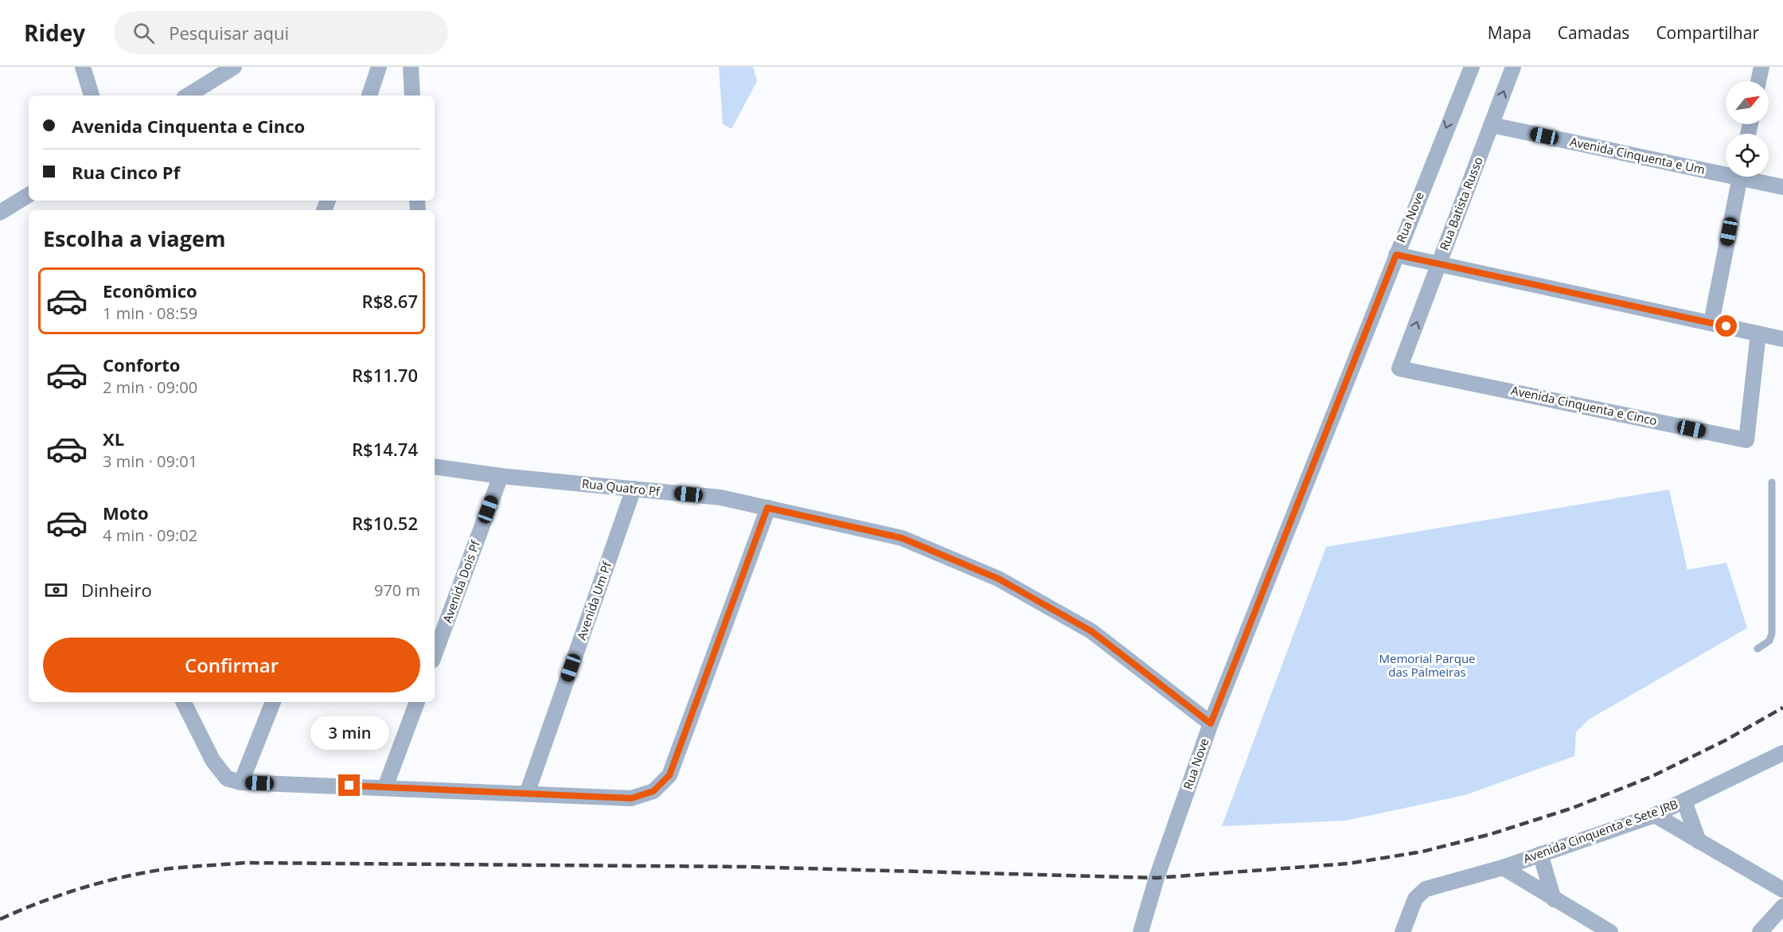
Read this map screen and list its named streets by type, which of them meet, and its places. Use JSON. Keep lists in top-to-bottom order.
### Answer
{
  "streets": {
    "street": [
      "Avenida Cinquenta e Um",
      "Rua Batista Russo",
      "Rua Nove",
      "Avenida Cinquenta e Cinco",
      "Rua Quatro Pf",
      "Avenida Dois Pf",
      "Avenida Um Pf",
      "Avenida Cinquenta e Sete JRB"
    ]
  },
  "crossings": [
    ["Avenida Cinquenta e Um", "Rua Batista Russo"],
    ["Rua Batista Russo", "Avenida Cinquenta e Cinco"],
    ["Rua Nove", "Rua Quatro Pf"],
    ["Rua Quatro Pf", "Avenida Dois Pf"],
    ["Rua Quatro Pf", "Avenida Um Pf"]
  ],
  "one_way": ["Rua Batista Russo"],
  "parks": ["Memorial Parque das Palmeiras"],
  "north": "top right",
  "page": {
    "header": "Ridey",
    "search": "Pesquisar aqui",
    "nav": ["Mapa", "Camadas", "Compartilhar"],
    "banner": ["Avenida Cinquenta e Cinco", "Rua Cinco Pf"],
    "heading": "Escolha a viagem",
    "list": [
      {
        "name": "Econômico",
        "note": "1 min · 08:59",
        "value": "R$8.67"
      },
      {
        "name": "Conforto",
        "note": "2 min · 09:00",
        "value": "R$11.70"
      },
      {
        "name": "XL",
        "note": "3 min · 09:01",
        "value": "R$14.74"
      },
      {
        "name": "Moto",
        "note": "4 min · 09:02",
        "value": "R$10.52"
      }
    ],
    "pay": ["Dinheiro", "970 m"],
    "buttons": "Confirmar",
    "bubble": "3 min"
  }
}
